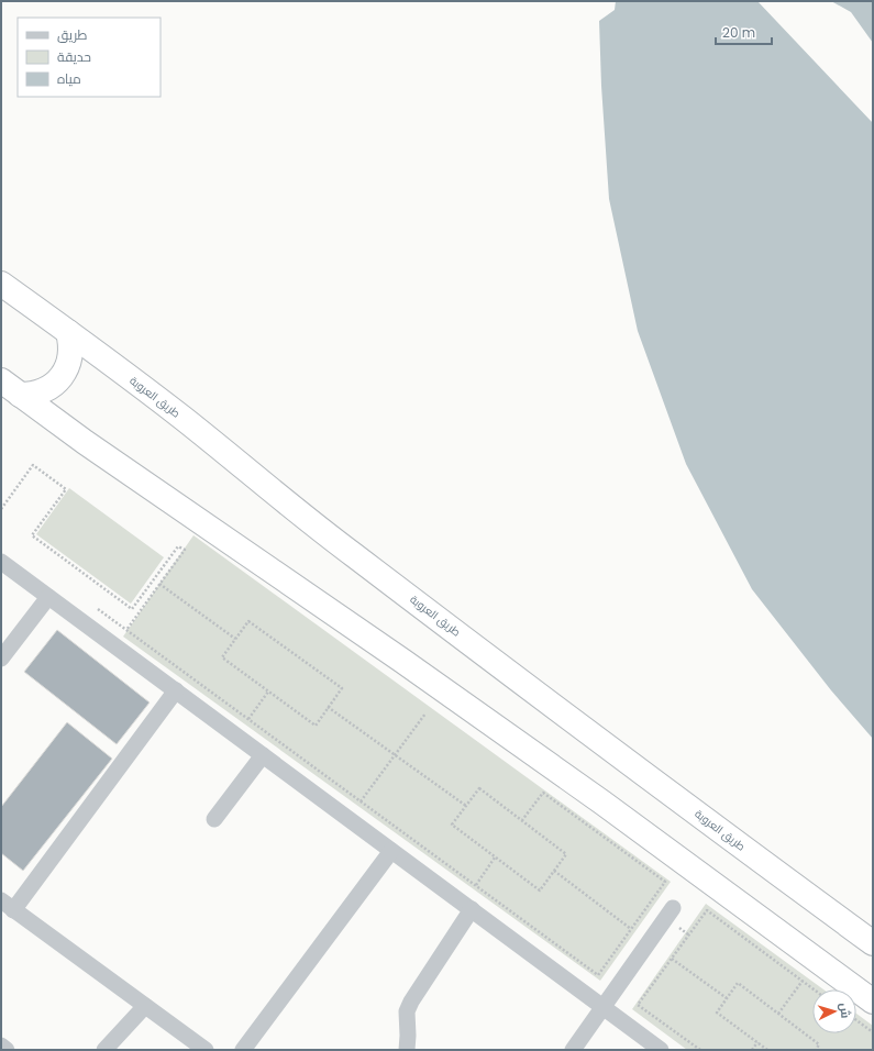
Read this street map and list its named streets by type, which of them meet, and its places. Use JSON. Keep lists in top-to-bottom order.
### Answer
{
  "streets": {
    "highway": ["طريق العروبة"]
  },
  "legend": ["طريق", "حديقة", "مياه"],
  "scale_bar": "20 m",
  "north": "right"
}
